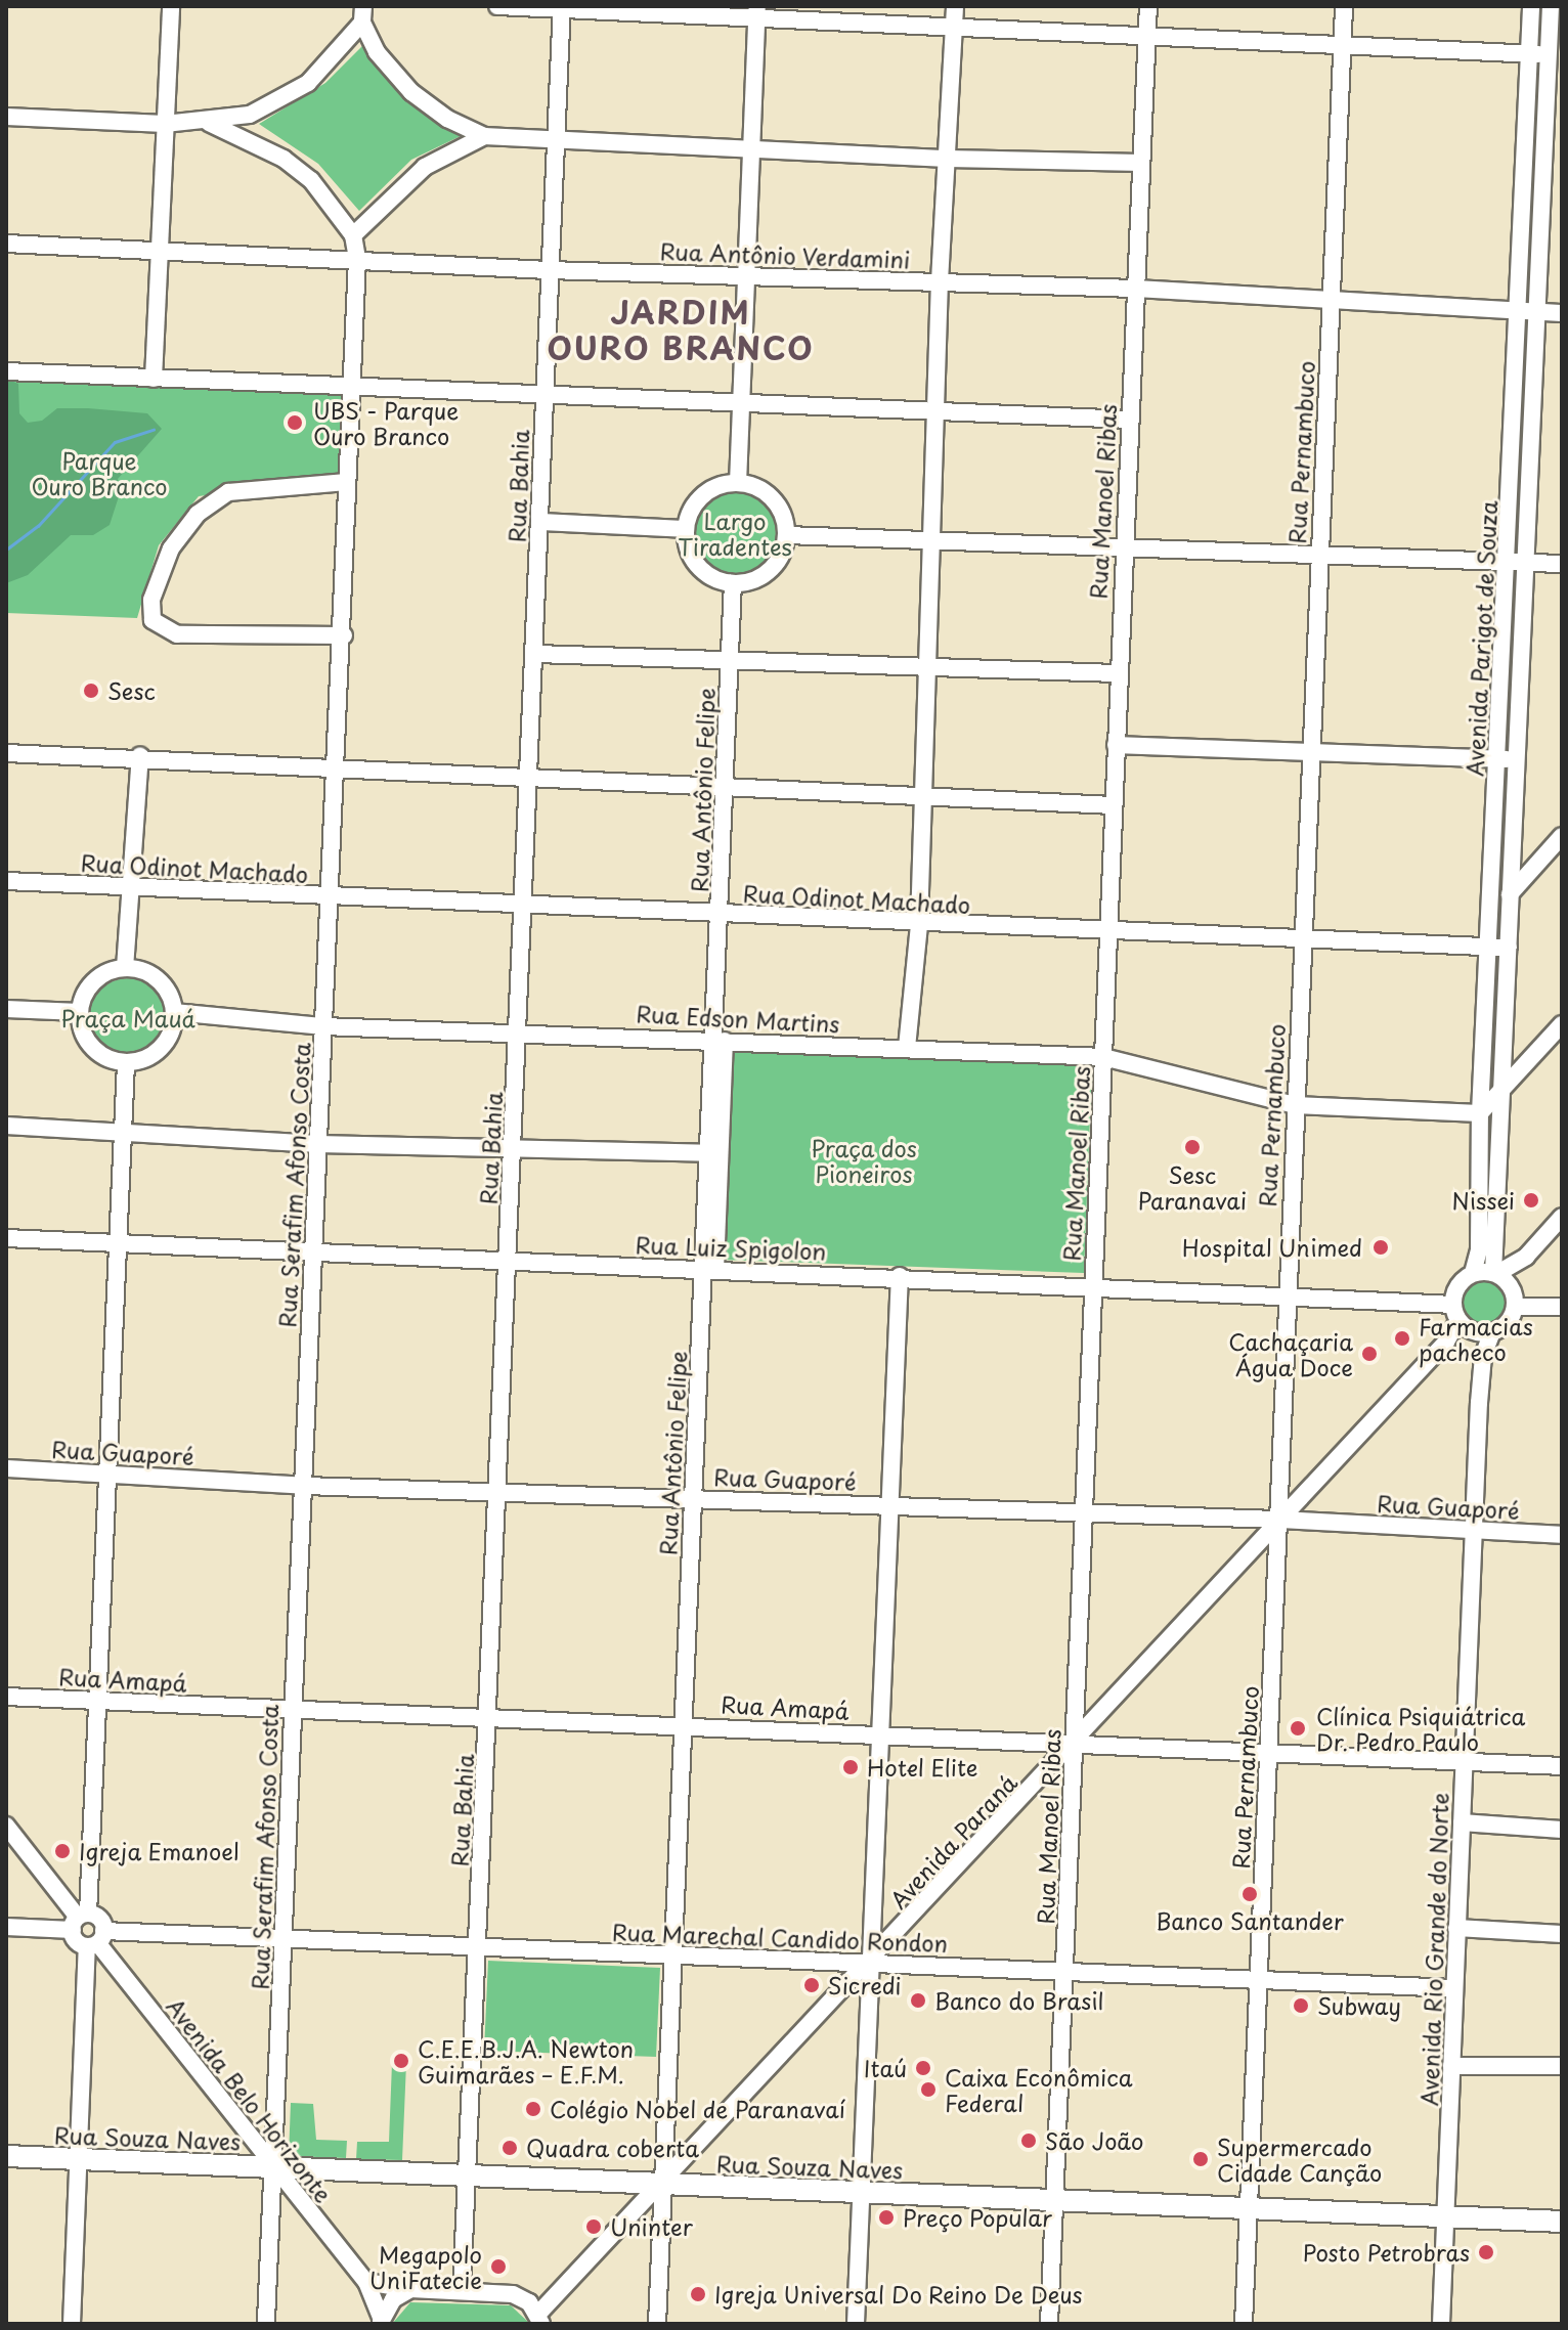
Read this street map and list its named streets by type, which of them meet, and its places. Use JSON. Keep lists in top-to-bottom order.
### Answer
{
  "streets": {
    "main road": ["Rua Souza Naves"],
    "street": [
      "Rua Antônio Verdamini",
      "Rua Pernambuco",
      "Rua Bahia",
      "Rua Manoel Ribas",
      "Avenida Parigot de Souza",
      "Rua Antônio Felipe",
      "Rua Odinot Machado",
      "Rua Edson Martins",
      "Rua Serafim Afonso Costa",
      "Rua Luiz Spigolon",
      "Rua Guaporé",
      "Rua Amapá",
      "Avenida Paraná",
      "Rua Marechal Candido Rondon",
      "Avenida Rio Grande do Norte",
      "Avenida Belo Horizonte"
    ]
  },
  "crossings": [
    ["Rua Antônio Verdamini", "Rua Pernambuco"],
    ["Rua Antônio Verdamini", "Rua Bahia"],
    ["Rua Antônio Verdamini", "Rua Manoel Ribas"],
    ["Rua Antônio Verdamini", "Avenida Parigot de Souza"],
    ["Rua Antônio Verdamini", "Rua Serafim Afonso Costa"],
    ["Rua Pernambuco", "Rua Odinot Machado"],
    ["Rua Pernambuco", "Rua Edson Martins"],
    ["Rua Pernambuco", "Rua Luiz Spigolon"],
    ["Rua Pernambuco", "Rua Guaporé"],
    ["Rua Pernambuco", "Rua Amapá"],
    ["Rua Pernambuco", "Avenida Paraná"],
    ["Rua Pernambuco", "Rua Marechal Candido Rondon"],
    ["Rua Pernambuco", "Rua Souza Naves"],
    ["Rua Bahia", "Rua Odinot Machado"],
    ["Rua Bahia", "Rua Edson Martins"],
    ["Rua Bahia", "Rua Luiz Spigolon"],
    ["Rua Bahia", "Rua Guaporé"],
    ["Rua Bahia", "Rua Amapá"],
    ["Rua Bahia", "Rua Marechal Candido Rondon"],
    ["Rua Bahia", "Rua Souza Naves"],
    ["Rua Manoel Ribas", "Rua Odinot Machado"],
    ["Rua Manoel Ribas", "Rua Edson Martins"],
    ["Rua Manoel Ribas", "Rua Luiz Spigolon"],
    ["Rua Manoel Ribas", "Rua Guaporé"],
    ["Rua Manoel Ribas", "Rua Amapá"],
    ["Rua Manoel Ribas", "Avenida Paraná"],
    ["Rua Manoel Ribas", "Rua Marechal Candido Rondon"],
    ["Rua Manoel Ribas", "Rua Souza Naves"],
    ["Avenida Parigot de Souza", "Rua Odinot Machado"],
    ["Avenida Parigot de Souza", "Rua Edson Martins"],
    ["Avenida Parigot de Souza", "Rua Luiz Spigolon"],
    ["Avenida Parigot de Souza", "Avenida Paraná"],
    ["Avenida Parigot de Souza", "Avenida Rio Grande do Norte"],
    ["Rua Antônio Felipe", "Rua Odinot Machado"],
    ["Rua Antônio Felipe", "Rua Edson Martins"],
    ["Rua Antônio Felipe", "Rua Luiz Spigolon"],
    ["Rua Antônio Felipe", "Rua Guaporé"],
    ["Rua Antônio Felipe", "Rua Amapá"],
    ["Rua Antônio Felipe", "Avenida Paraná"],
    ["Rua Antônio Felipe", "Rua Marechal Candido Rondon"],
    ["Rua Antônio Felipe", "Rua Souza Naves"],
    ["Rua Odinot Machado", "Rua Serafim Afonso Costa"],
    ["Rua Edson Martins", "Rua Serafim Afonso Costa"],
    ["Rua Serafim Afonso Costa", "Rua Luiz Spigolon"],
    ["Rua Serafim Afonso Costa", "Rua Guaporé"],
    ["Rua Serafim Afonso Costa", "Rua Amapá"],
    ["Rua Serafim Afonso Costa", "Rua Marechal Candido Rondon"],
    ["Rua Serafim Afonso Costa", "Avenida Belo Horizonte"],
    ["Rua Serafim Afonso Costa", "Rua Souza Naves"],
    ["Rua Luiz Spigolon", "Avenida Paraná"],
    ["Rua Luiz Spigolon", "Avenida Rio Grande do Norte"],
    ["Rua Guaporé", "Avenida Paraná"],
    ["Rua Guaporé", "Avenida Rio Grande do Norte"],
    ["Rua Amapá", "Avenida Paraná"],
    ["Rua Amapá", "Avenida Rio Grande do Norte"],
    ["Avenida Paraná", "Rua Marechal Candido Rondon"],
    ["Avenida Paraná", "Avenida Rio Grande do Norte"],
    ["Avenida Paraná", "Rua Souza Naves"],
    ["Rua Marechal Candido Rondon", "Avenida Rio Grande do Norte"],
    ["Rua Marechal Candido Rondon", "Avenida Belo Horizonte"],
    ["Avenida Rio Grande do Norte", "Rua Souza Naves"],
    ["Avenida Belo Horizonte", "Rua Souza Naves"]
  ],
  "districts": ["JARDIM OURO BRANCO"],
  "parks": [
    "Parque Ouro Branco",
    "Largo Tiradentes",
    "Praça Mauá",
    "Praça dos Pioneiros"
  ],
  "places": [
    "UBS - Parque Ouro Branco",
    "Sesc",
    "Sesc Paranavai",
    "Nissei",
    "Hospital Unimed",
    "Farmacias pacheco",
    "Cachaçaria Água Doce",
    "Clínica Psiquiátrica Dr. Pedro Paulo",
    "Hotel Elite",
    "Igreja Emanoel",
    "Banco Santander",
    "Sicredi",
    "Banco do Brasil",
    "Subway",
    "C.E.E.B.J.A. Newton Guimarães – E.F.M.",
    "Itaú",
    "Caixa Econômica Federal",
    "Colégio Nobel de Paranavaí",
    "São João",
    "Quadra coberta",
    "Supermercado Cidade Canção",
    "Preço Popular",
    "Uninter",
    "Posto Petrobras",
    "Megapolo UniFatecie",
    "Igreja Universal Do Reino De Deus"
  ]
}
